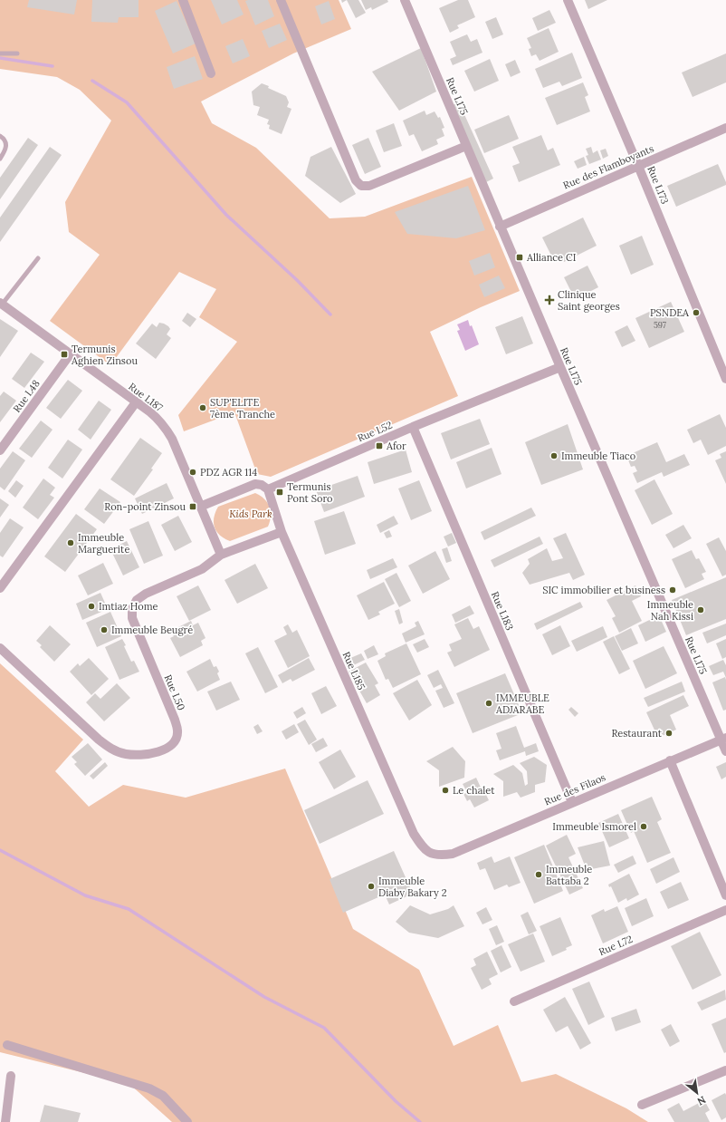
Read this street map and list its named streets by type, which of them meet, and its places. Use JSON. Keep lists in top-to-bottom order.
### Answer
{
  "streets": {
    "street": [
      "Rue L175",
      "Rue des Flamboyants",
      "Rue L173",
      "Rue L48",
      "Rue L187",
      "Rue L52",
      "Rue L183",
      "Rue L185",
      "Rue L50",
      "Rue des Filaos",
      "Rue L72"
    ]
  },
  "crossings": [
    ["Rue L175", "Rue des Flamboyants"],
    ["Rue L175", "Rue L52"],
    ["Rue L175", "Rue des Filaos"],
    ["Rue des Flamboyants", "Rue L173"],
    ["Rue L48", "Rue L187"],
    ["Rue L187", "Rue L50"],
    ["Rue L52", "Rue L183"],
    ["Rue L52", "Rue L185"],
    ["Rue L183", "Rue des Filaos"],
    ["Rue L185", "Rue L50"],
    ["Rue L185", "Rue des Filaos"]
  ],
  "parks": ["Kids Park"],
  "places": {
    "transit": [
      "Alliance CI",
      "Termunis Aghien Zinsou",
      "Afor",
      "Termunis Pont Soro",
      "Ron-point Zinsou"
    ],
    "health": ["Clinique Saint georges"],
    "other": [
      "PSNDEA",
      "SUP'ELITE 7ème Tranche",
      "Immeuble Tiaco",
      "PDZ AGR 114",
      "Immeuble Marguerite",
      "SIC immobilier et business",
      "Imtiaz Home",
      "Immeuble Nah Kissi",
      "Immeuble Beugré",
      "IMMEUBLE ADJARABE",
      "Restaurant",
      "Le chalet",
      "Immeuble Ismorel",
      "Immeuble Battaba 2",
      "Immeuble Diaby Bakary 2"
    ]
  },
  "house_numbers": ["597"],
  "north": "bottom right"
}
